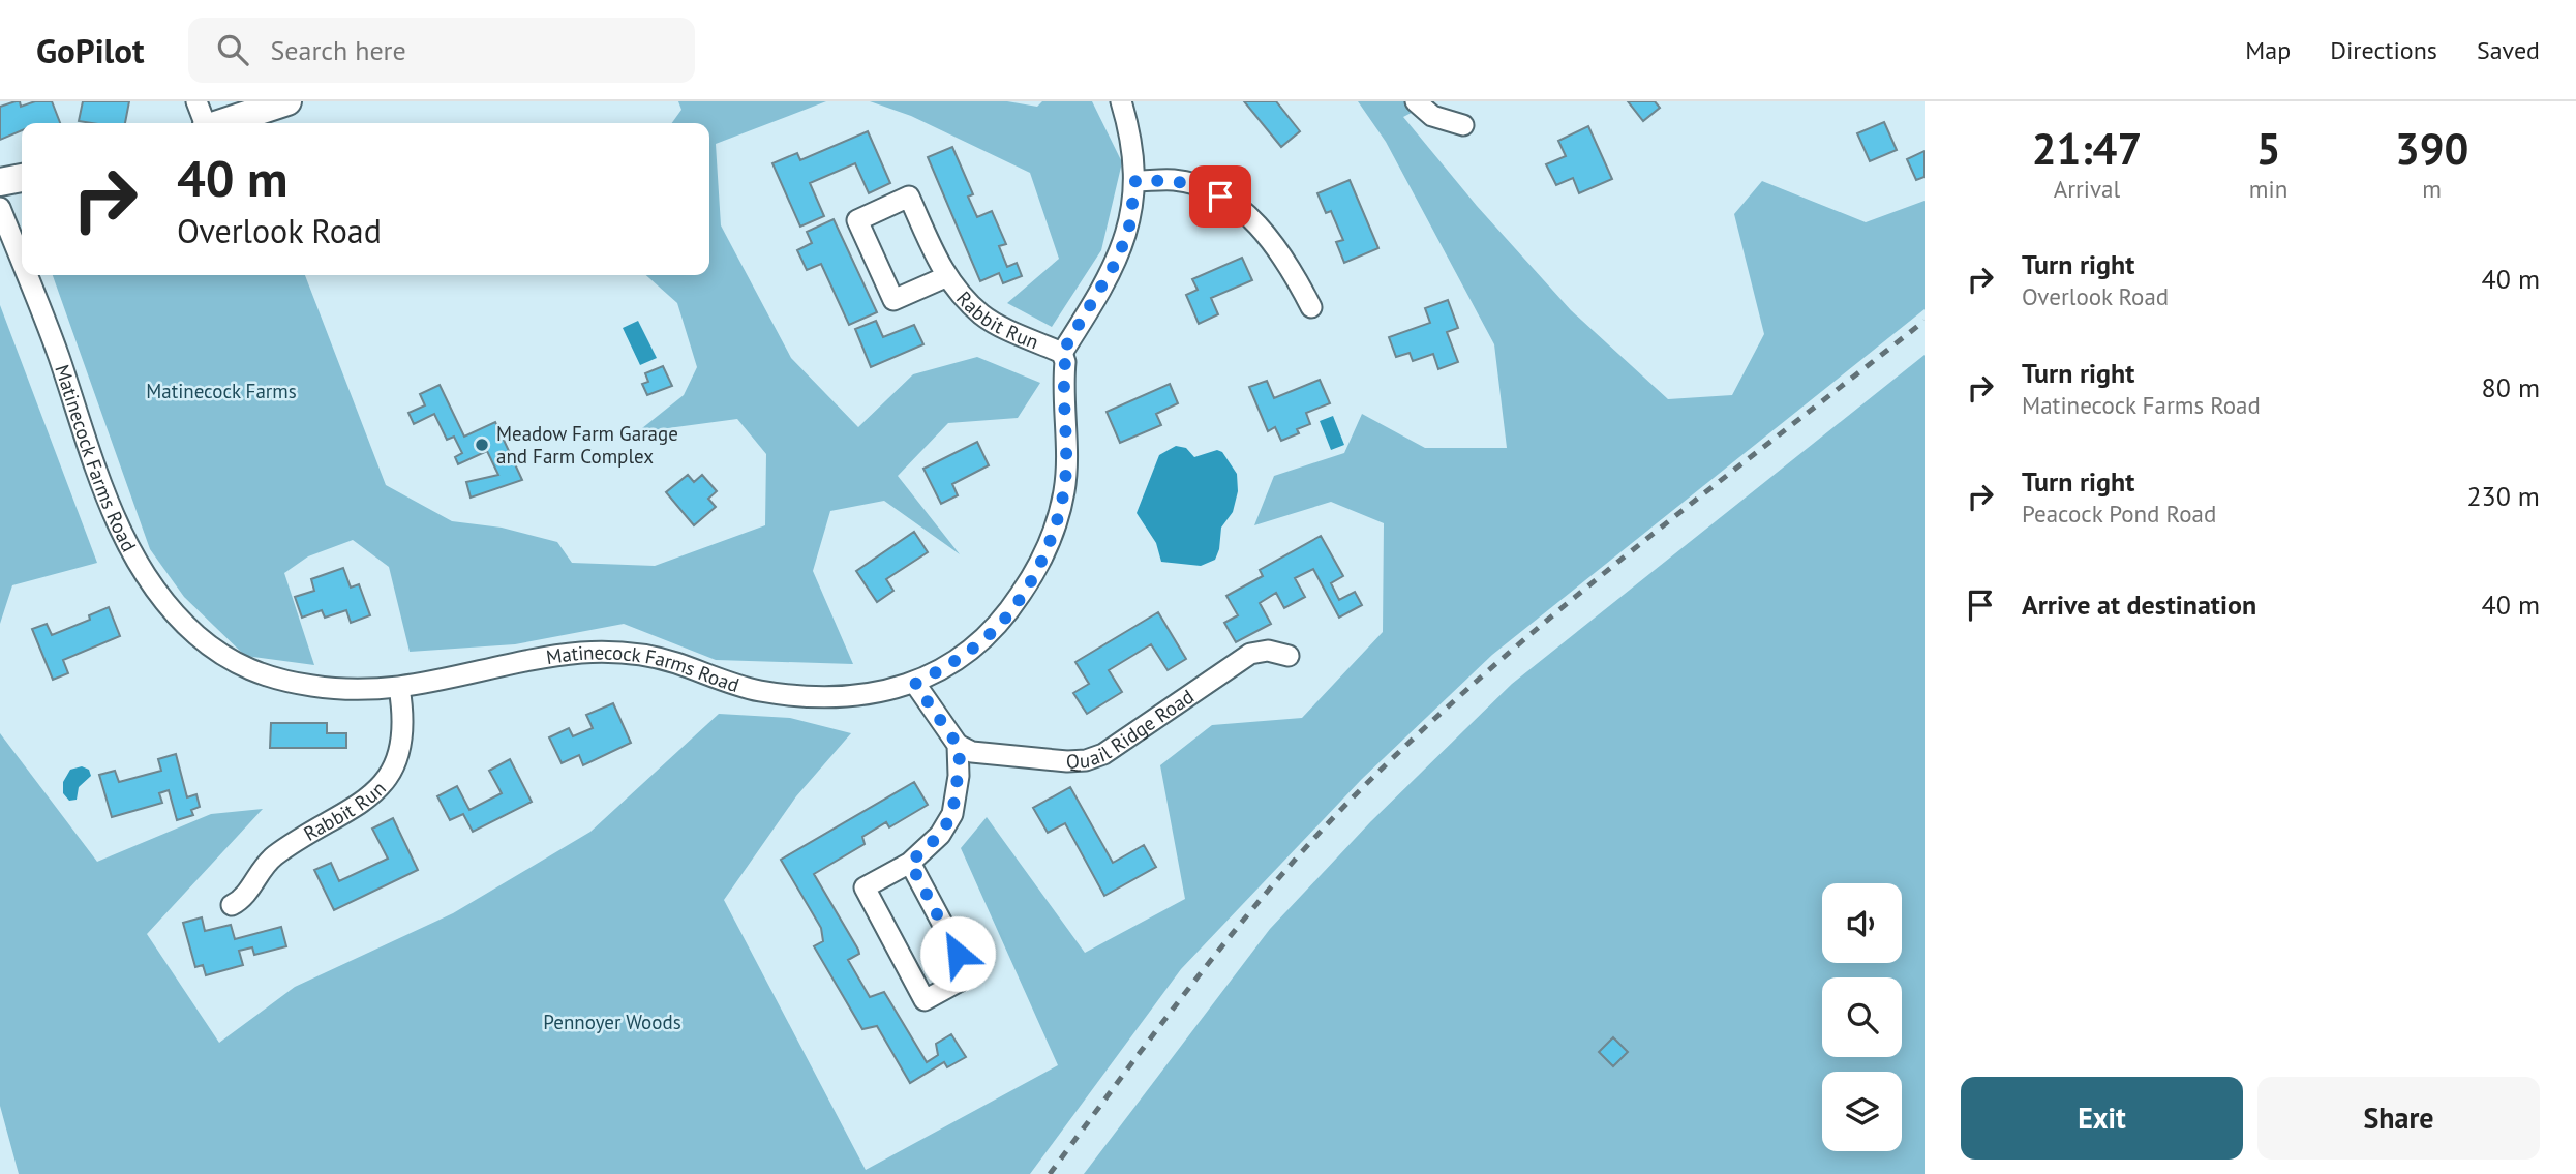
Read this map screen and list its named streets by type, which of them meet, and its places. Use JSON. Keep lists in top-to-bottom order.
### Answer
{
  "streets": {
    "street": ["Rabbit Run", "Matinecock Farms Road", "Quail Ridge Road"]
  },
  "crossings": [
    ["Rabbit Run", "Matinecock Farms Road"]
  ],
  "parks": ["Matinecock Farms", "Pennoyer Woods"],
  "places": ["Meadow Farm Garage and Farm Complex"],
  "page": {
    "header": "GoPilot",
    "search": "Search here",
    "nav": ["Map", "Directions", "Saved"],
    "eta": [
      "21:47",
      "Arrival",
      "5",
      "min",
      "390",
      "m"
    ],
    "turn": ["40 m", "Overlook Road"],
    "list": [
      {
        "name": "Turn right",
        "note": "Overlook Road",
        "value": "40 m"
      },
      {
        "name": "Turn right",
        "note": "Matinecock Farms Road",
        "value": "80 m"
      },
      {
        "name": "Turn right",
        "note": "Peacock Pond Road",
        "value": "230 m"
      },
      {
        "name": "Arrive at destination",
        "value": "40 m"
      }
    ],
    "buttons": ["Exit", "Share"]
  }
}
